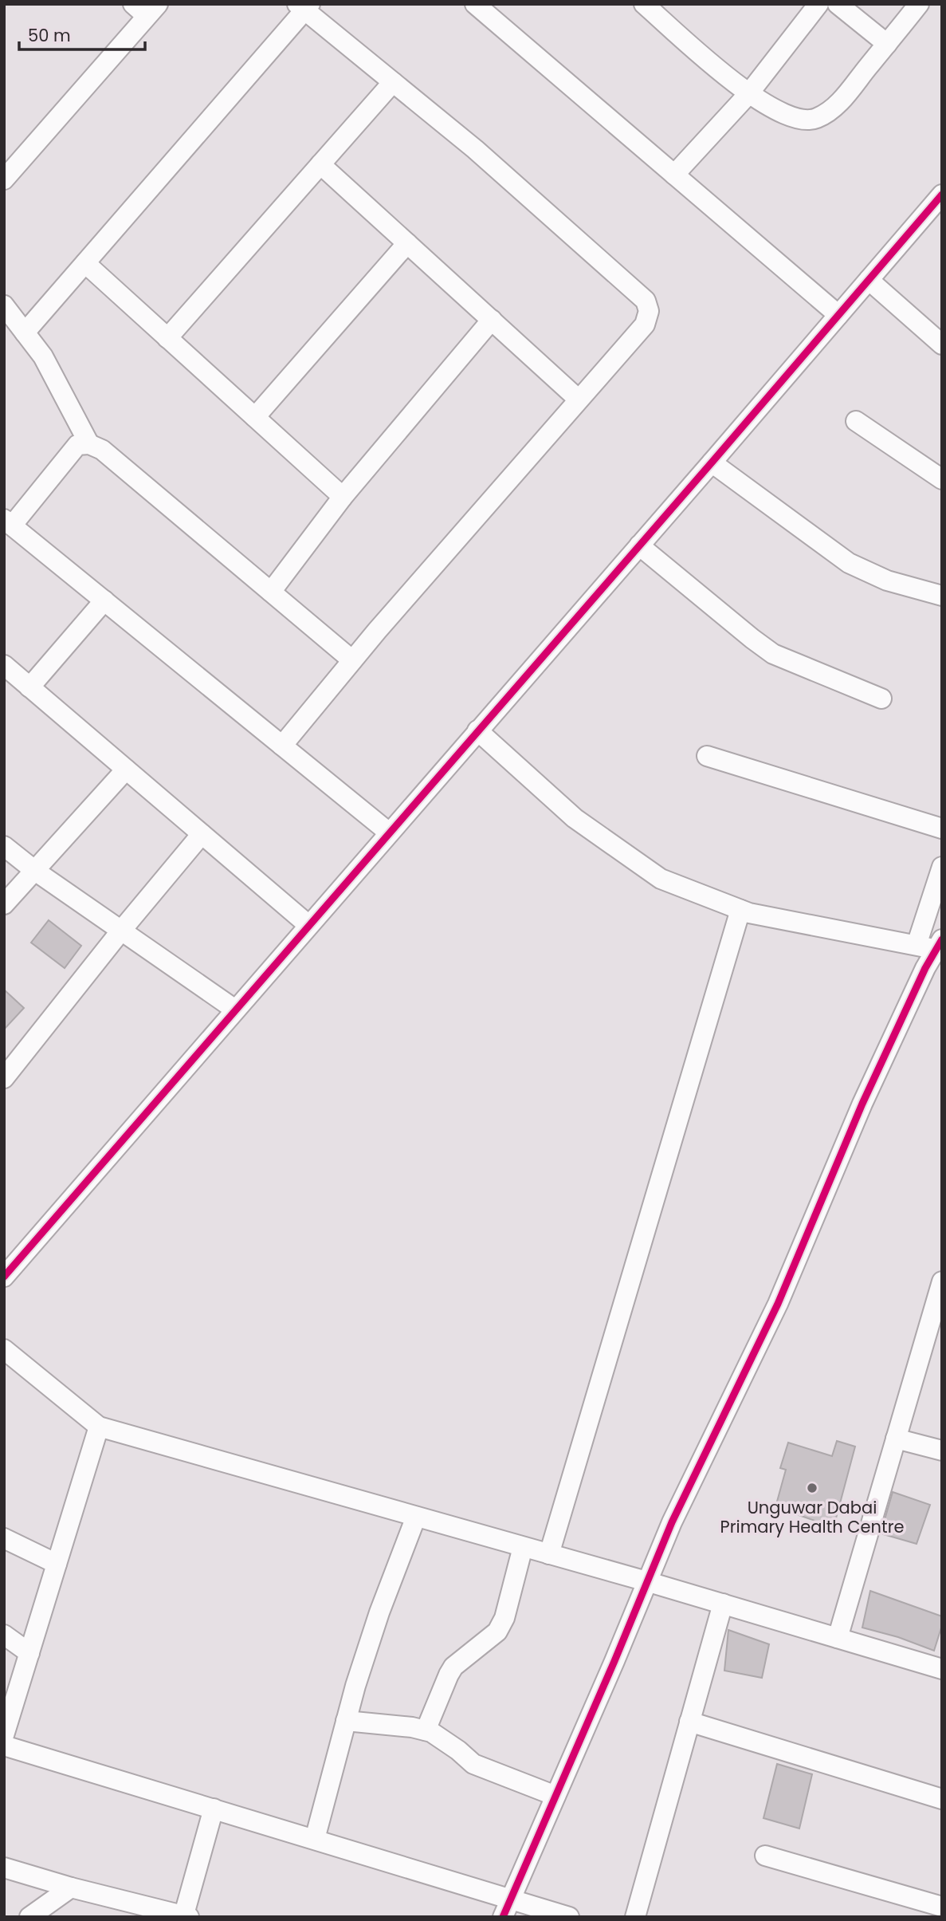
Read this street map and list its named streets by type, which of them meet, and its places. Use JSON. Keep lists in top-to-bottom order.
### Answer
{
  "places": ["Unguwar Dabai Primary Health Centre"],
  "scale_bar": "50 m"
}
